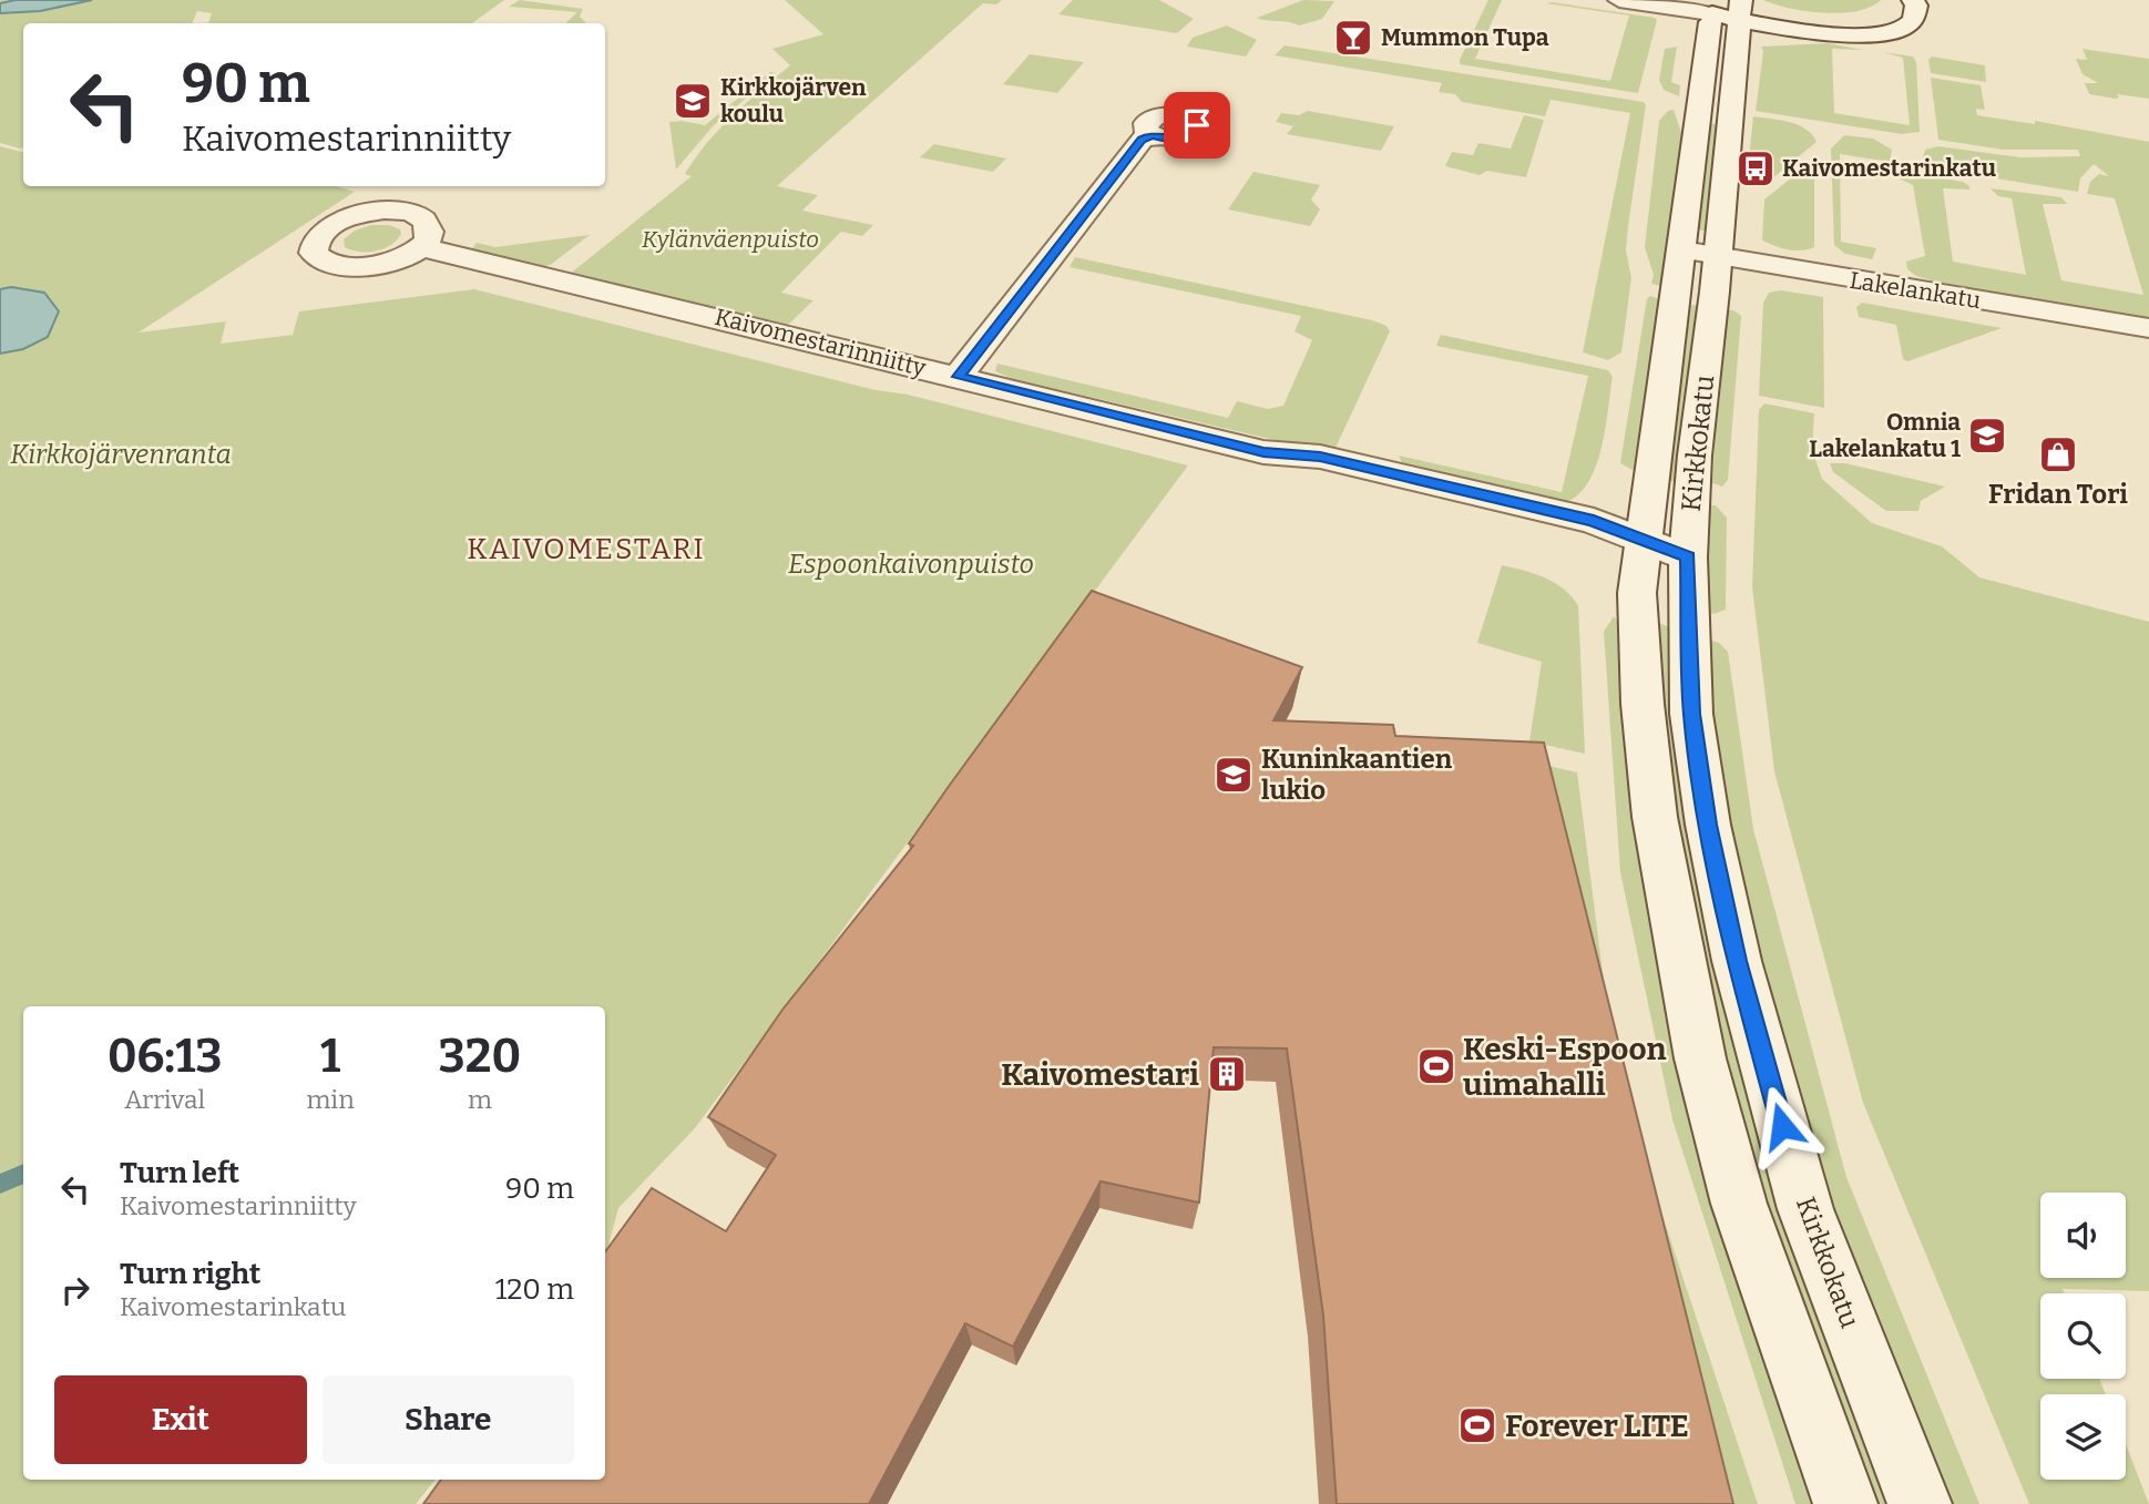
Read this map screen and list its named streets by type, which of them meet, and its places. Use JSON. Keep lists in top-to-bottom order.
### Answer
{
  "streets": {
    "main road": ["Lakelankatu", "Kaivomestarinniitty", "Kirkkokatu"]
  },
  "crossings": [
    ["Lakelankatu", "Kirkkokatu"],
    ["Kaivomestarinniitty", "Kirkkokatu"]
  ],
  "districts": ["KAIVOMESTARI"],
  "parks": ["Kylänväenpuisto", "Kirkkojärvenranta", "Espoonkaivonpuisto"],
  "places": {
    "bar": ["Mummon Tupa"],
    "school or university": ["Kirkkojärven koulu", "Omnia Lakelankatu 1", "Kuninkaantien lukio"],
    "bus stop": ["Kaivomestarinkatu"],
    "shop": ["Fridan Tori"],
    "sports": ["Keski-Espoon uimahalli", "Forever LITE"],
    "building": ["Kaivomestari"]
  },
  "page": {
    "turn": ["90 m", "Kaivomestarinniitty"],
    "eta": [
      "06:13",
      "Arrival",
      "1",
      "min",
      "320",
      "m"
    ],
    "list": [
      {
        "name": "Turn left",
        "note": "Kaivomestarinniitty",
        "value": "90 m"
      },
      {
        "name": "Turn right",
        "note": "Kaivomestarinkatu",
        "value": "120 m"
      }
    ],
    "buttons": ["Exit", "Share"]
  }
}
